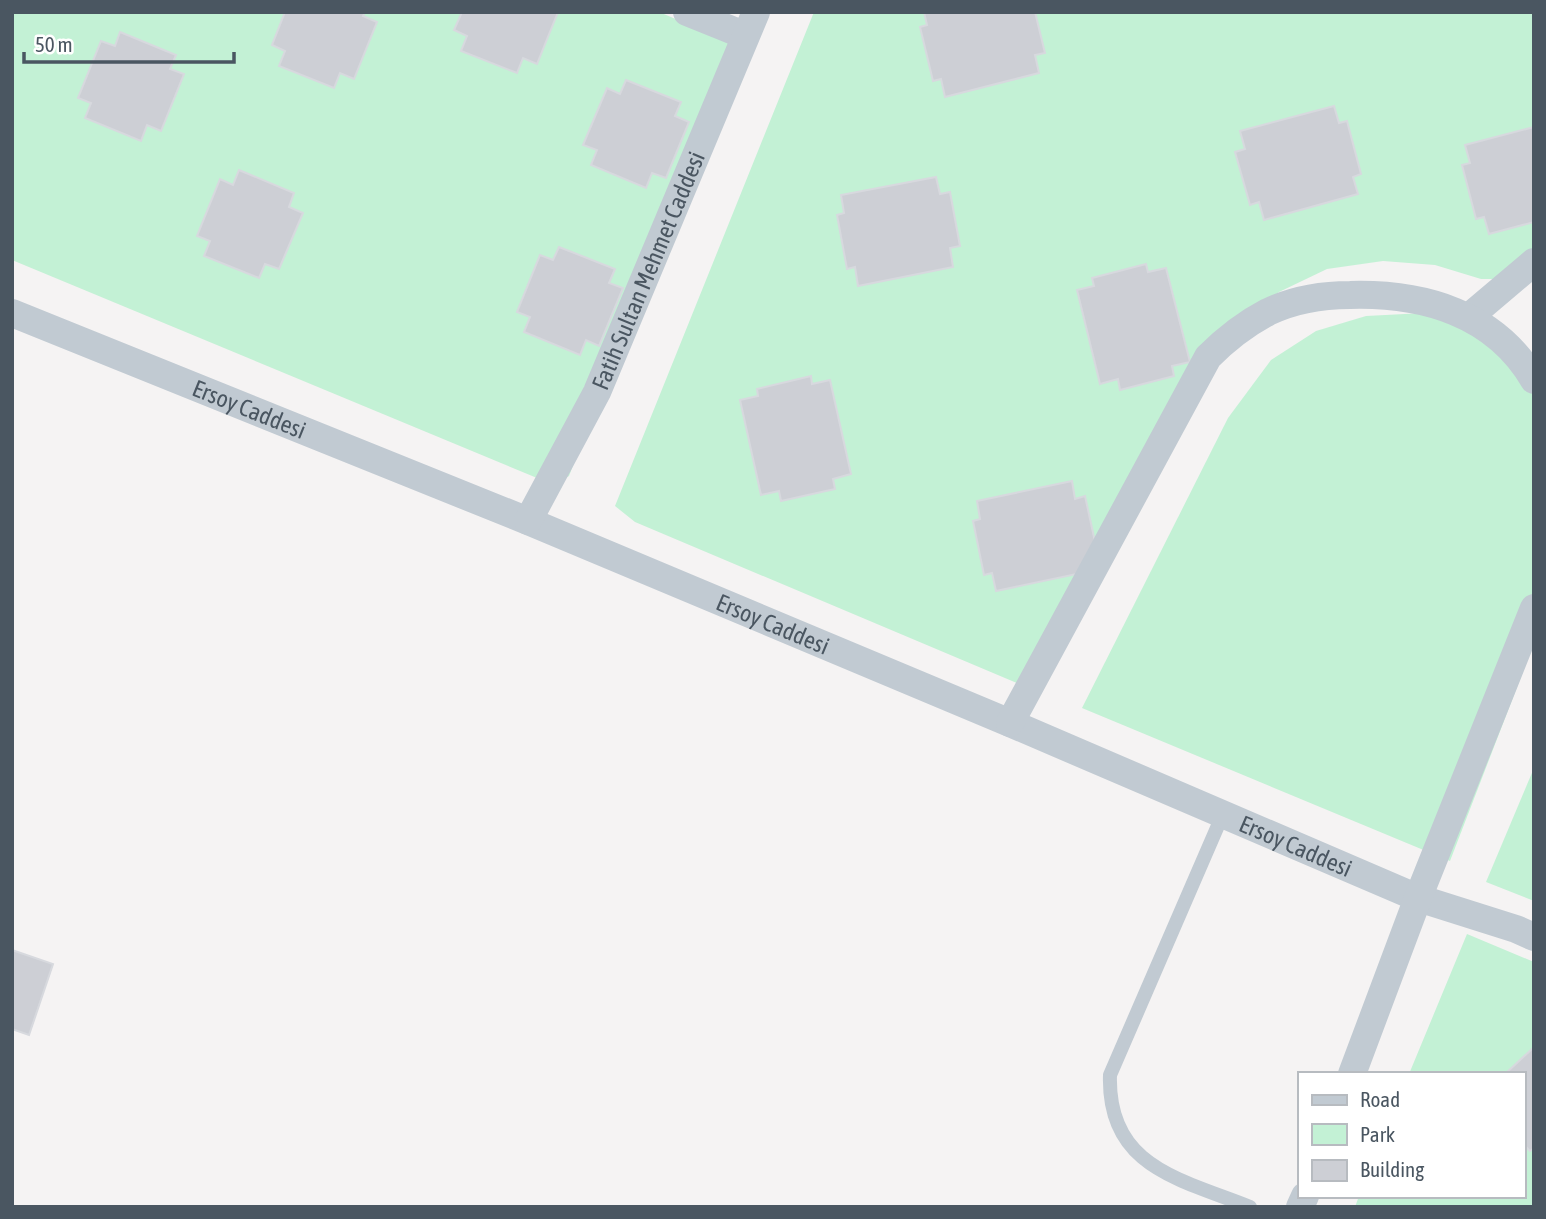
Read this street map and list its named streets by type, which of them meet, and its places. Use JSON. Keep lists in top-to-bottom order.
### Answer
{
  "streets": {
    "street": ["Fatih Sultan Mehmet Caddesi", "Ersoy Caddesi"]
  },
  "crossings": [
    ["Fatih Sultan Mehmet Caddesi", "Ersoy Caddesi"]
  ],
  "legend": ["Road", "Park", "Building"],
  "scale_bar": "50 m"
}
